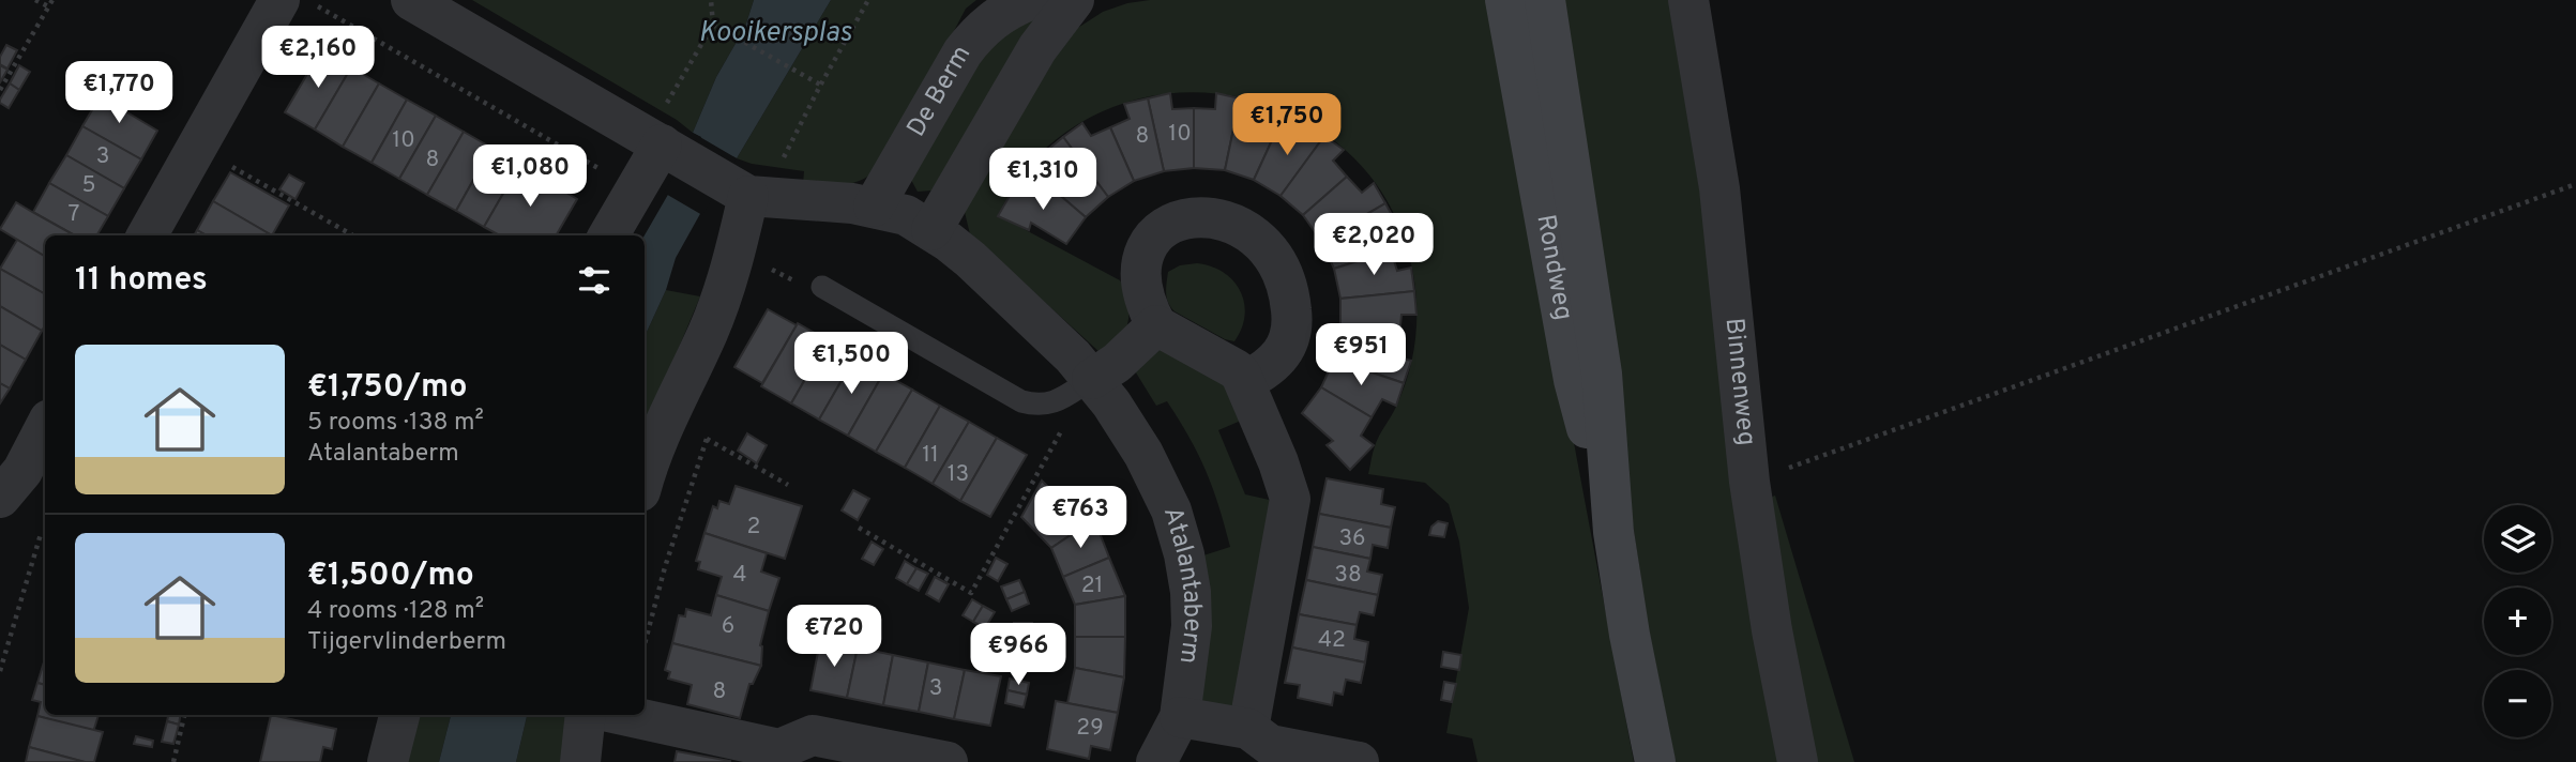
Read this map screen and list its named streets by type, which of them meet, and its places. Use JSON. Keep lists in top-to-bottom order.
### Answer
{
  "streets": {
    "main road": ["Rondweg"],
    "street": ["De Berm", "Binnenweg", "Atalantaberm"]
  },
  "crossings": [
    ["De Berm", "Atalantaberm"]
  ],
  "water": ["Kooikersplas"],
  "house_numbers": [
    "10",
    "8",
    "10",
    "3",
    "8",
    "5",
    "7",
    "11",
    "13",
    "2",
    "36",
    "4",
    "38",
    "21",
    "6",
    "42",
    "3",
    "8",
    "29"
  ],
  "page": {
    "price": [
      "€2,160",
      "€1,770",
      "€1,750",
      "€1,080",
      "€1,310",
      "€2,020",
      "€951",
      "€1,500",
      "€763",
      "€720",
      "€966"
    ],
    "heading": "11 homes",
    "list": [
      {
        "name": "€1,750/mo",
        "note": "5 rooms · 138 m² · Atalantaberm"
      },
      {
        "name": "€1,500/mo",
        "note": "4 rooms · 128 m² · Tijgervlinderberm"
      }
    ],
    "map_buttons": ["+", "−"]
  }
}
